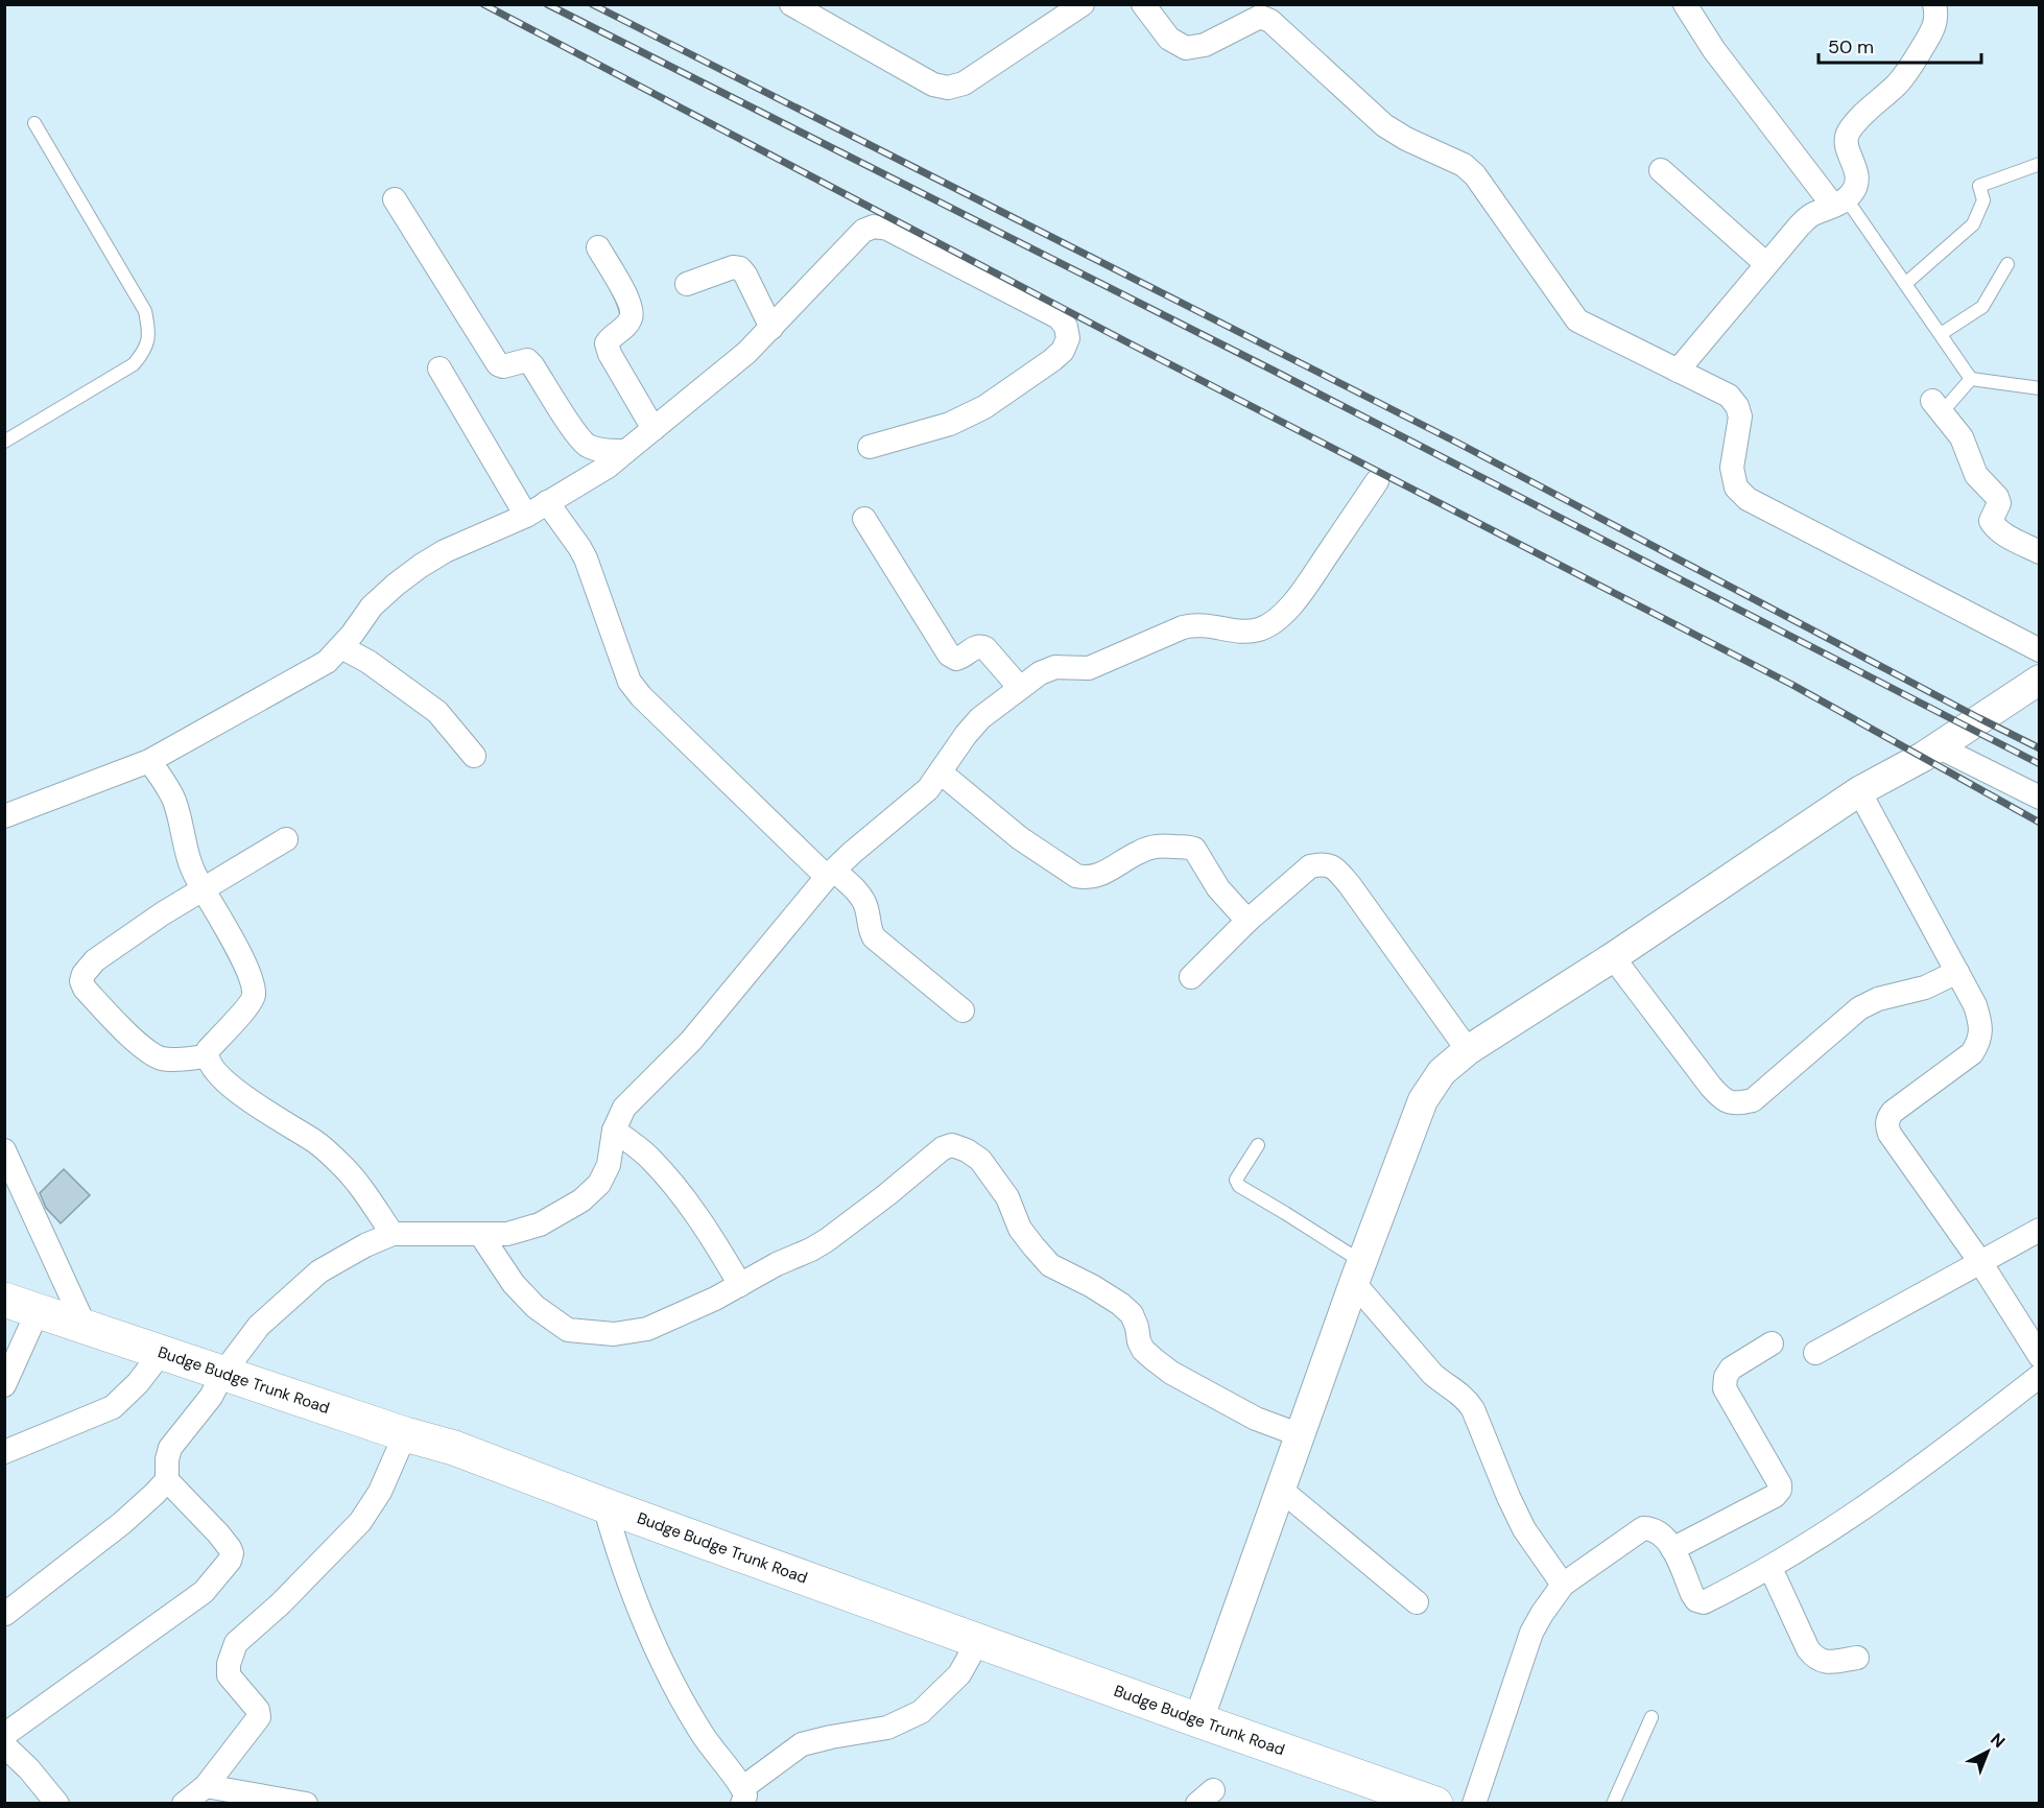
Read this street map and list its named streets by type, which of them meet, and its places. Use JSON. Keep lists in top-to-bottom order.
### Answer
{
  "streets": {
    "main road": ["Budge Budge Trunk Road"]
  },
  "scale_bar": "50 m",
  "north": "top right"
}
